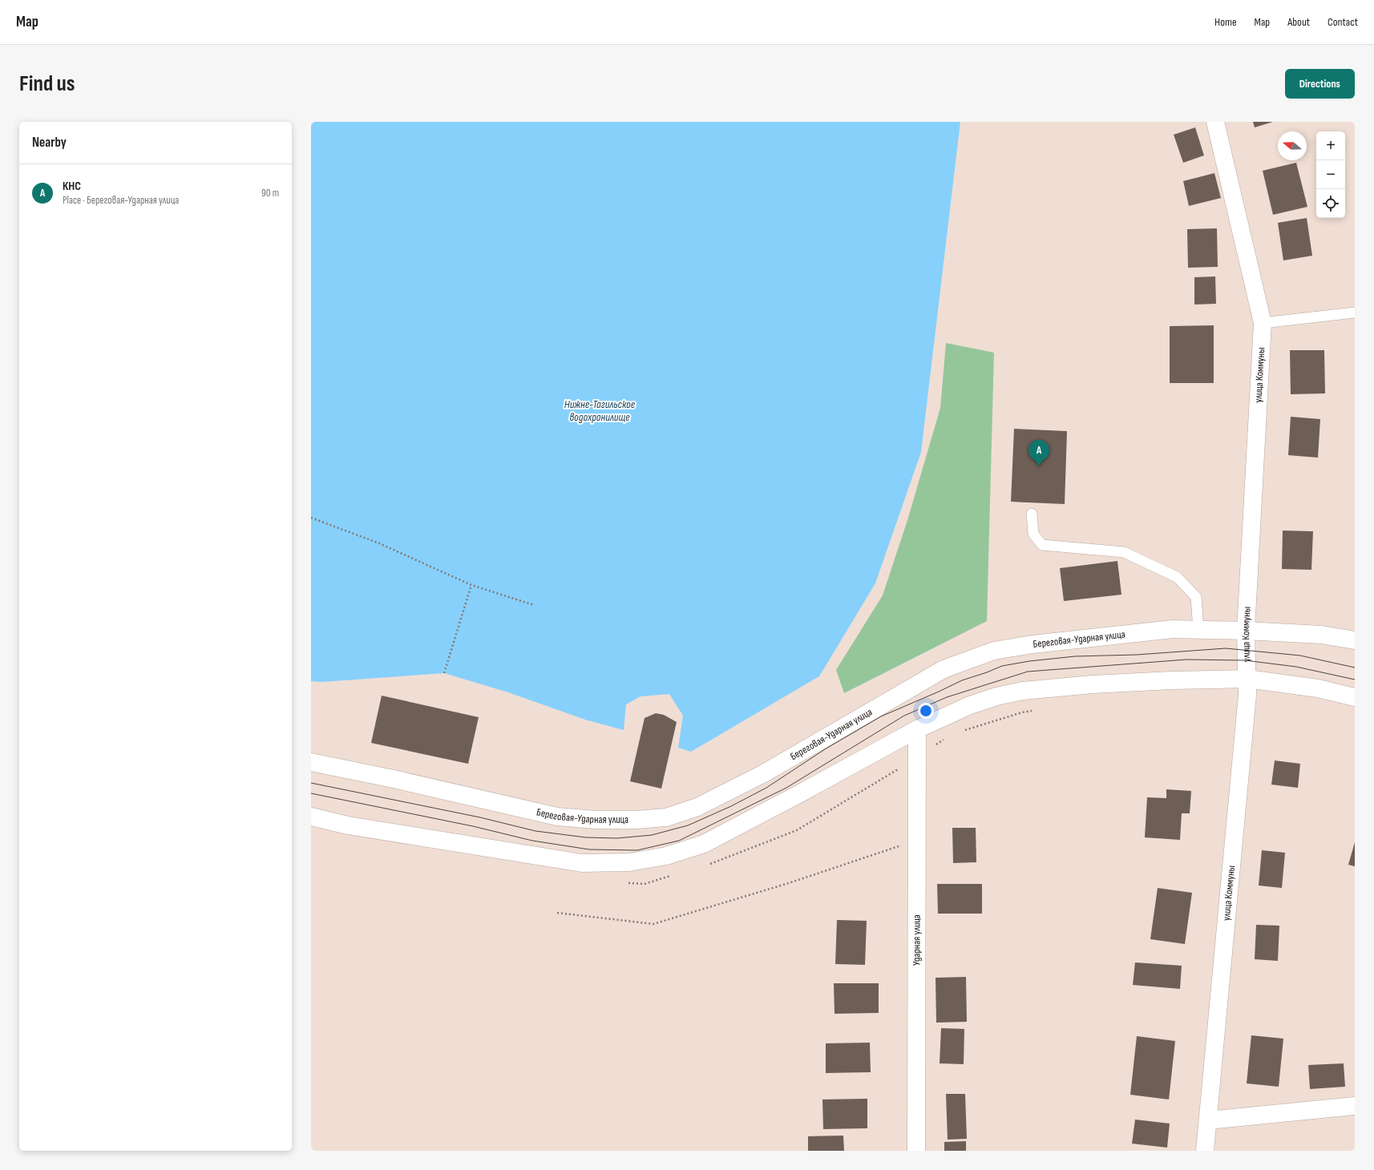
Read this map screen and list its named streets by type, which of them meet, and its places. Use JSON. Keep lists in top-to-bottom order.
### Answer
{
  "streets": {
    "main road": ["улица Коммуны", "Береговая-Ударная улица", "Ударная улица"]
  },
  "crossings": [
    ["улица Коммуны", "Береговая-Ударная улица"]
  ],
  "water": ["Нижне-Тагильское водохранилище"],
  "north": "left",
  "page": {
    "header": "Map",
    "nav": [
      "Home",
      "Map",
      "About",
      "Contact"
    ],
    "buttons": "Directions",
    "title": "Find us",
    "heading": "Nearby",
    "map_buttons": ["+", "−"],
    "list": [
      {
        "mark": "A",
        "name": "КНС",
        "note": "Place · Береговая-Ударная улица",
        "value": "90 m"
      }
    ],
    "pins": "A"
  }
}
